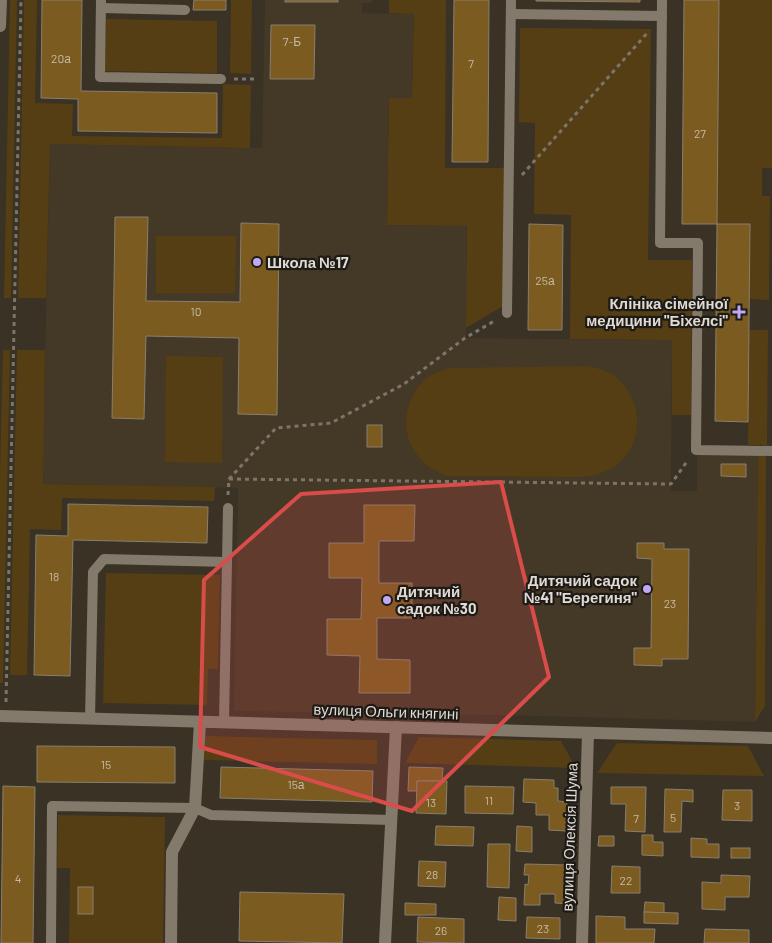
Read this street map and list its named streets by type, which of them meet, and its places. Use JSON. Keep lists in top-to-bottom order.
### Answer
{
  "streets": {
    "street": ["вулиця Ольги княгині", "вулиця Олексія Шума"]
  },
  "crossings": [
    ["вулиця Ольги княгині", "вулиця Олексія Шума"]
  ],
  "places": {
    "other": ["Школа №17", "Дитячий садок №41 \"Берегиня\"", "Дитячий садок №30"],
    "health": ["Клініка сімейної медицини \"Біхелсі\""]
  },
  "house_numbers": [
    "7-Б",
    "20а",
    "7",
    "27",
    "25а",
    "10",
    "18",
    "23",
    "15",
    "15а",
    "11",
    "13",
    "3",
    "5",
    "7",
    "28",
    "4",
    "22",
    "23",
    "26"
  ]
}
